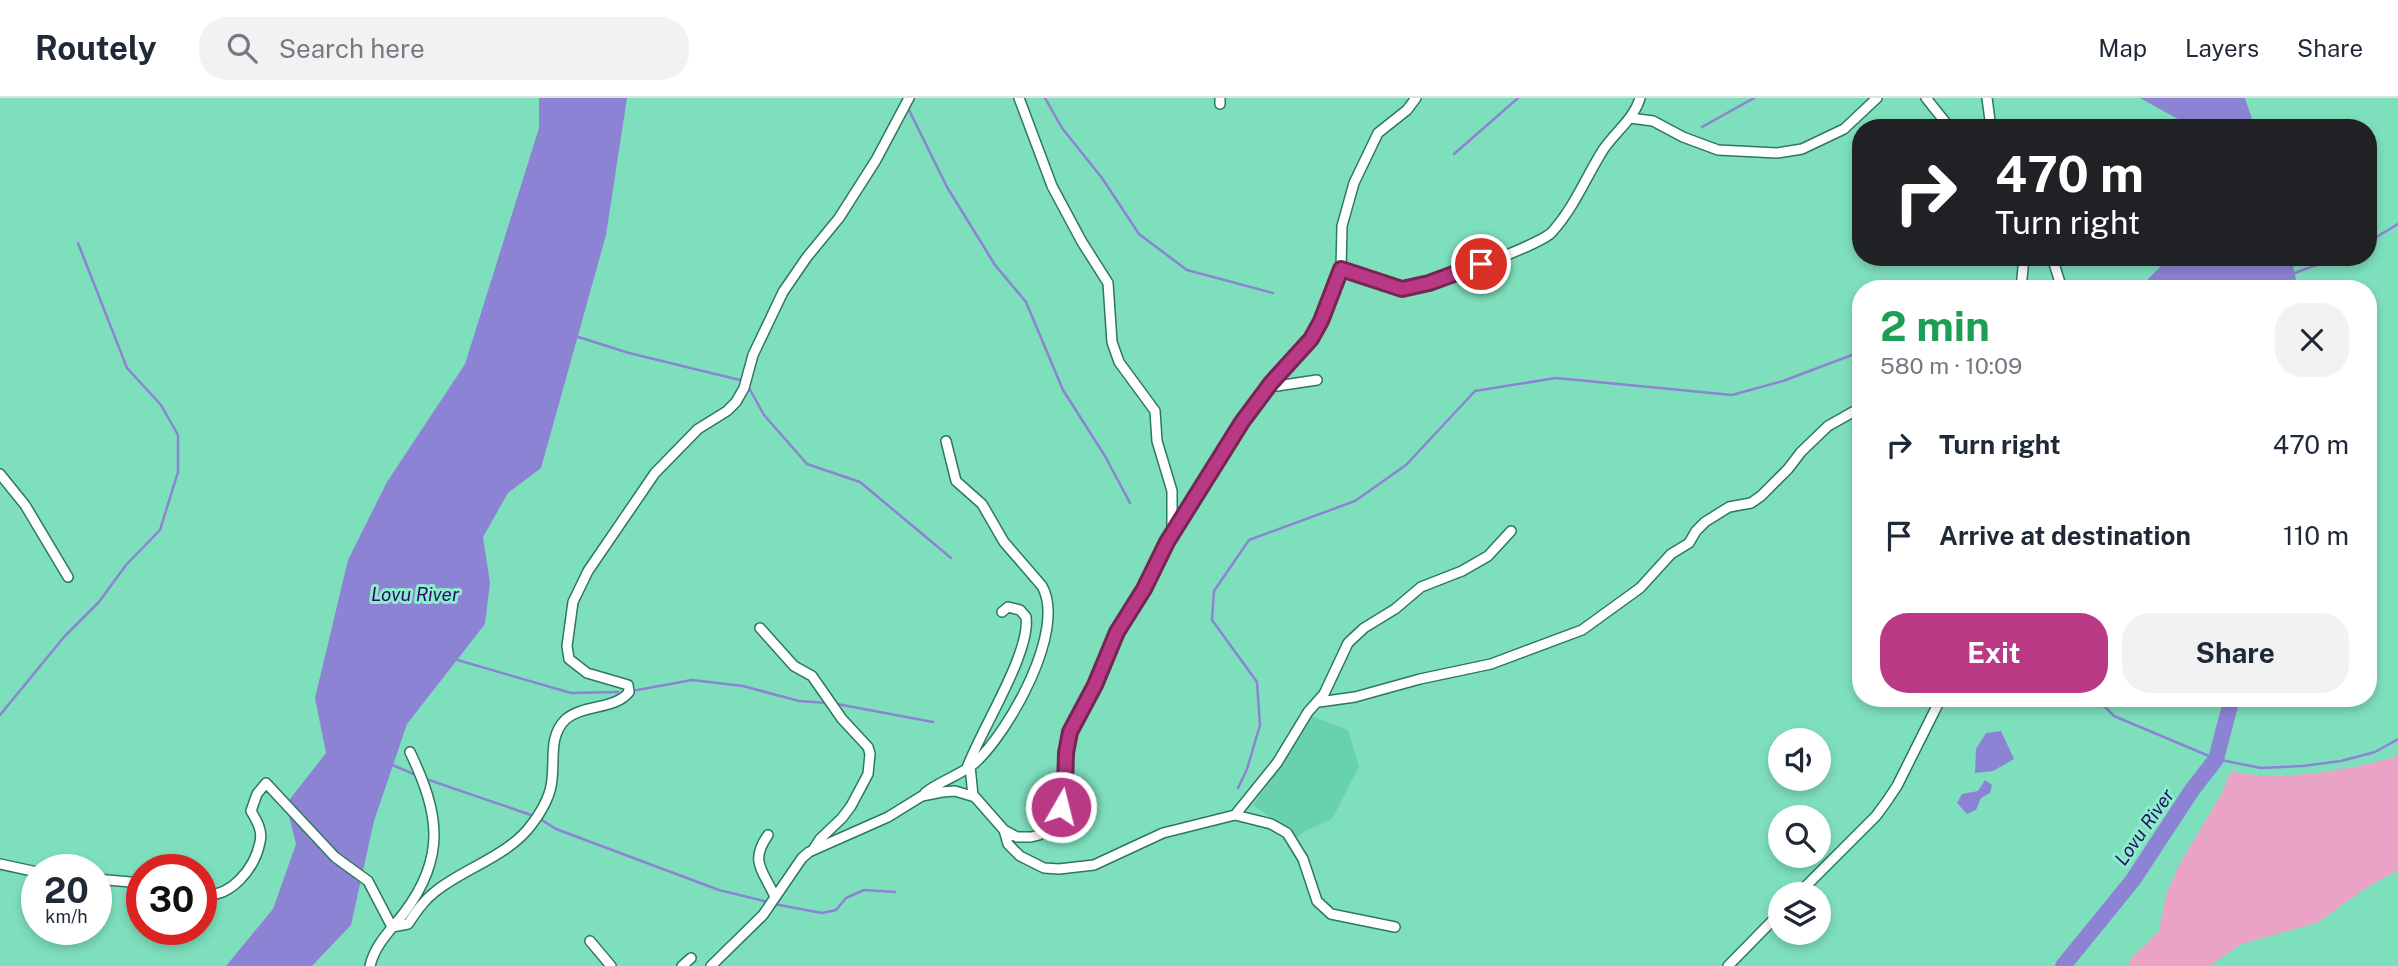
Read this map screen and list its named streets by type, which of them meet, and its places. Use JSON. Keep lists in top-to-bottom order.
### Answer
{
  "water": ["Lovu River"],
  "page": {
    "header": "Routely",
    "search": "Search here",
    "nav": ["Map", "Layers", "Share"],
    "turn": ["470 m", "Turn right"],
    "heading": ["2 min", "580 m · 10:09"],
    "list": [
      {
        "name": "Turn right",
        "value": "470 m"
      },
      {
        "name": "Arrive at destination",
        "value": "110 m"
      }
    ],
    "buttons": ["Exit", "Share"],
    "speed": "20 km/h",
    "limit": "30"
  }
}
